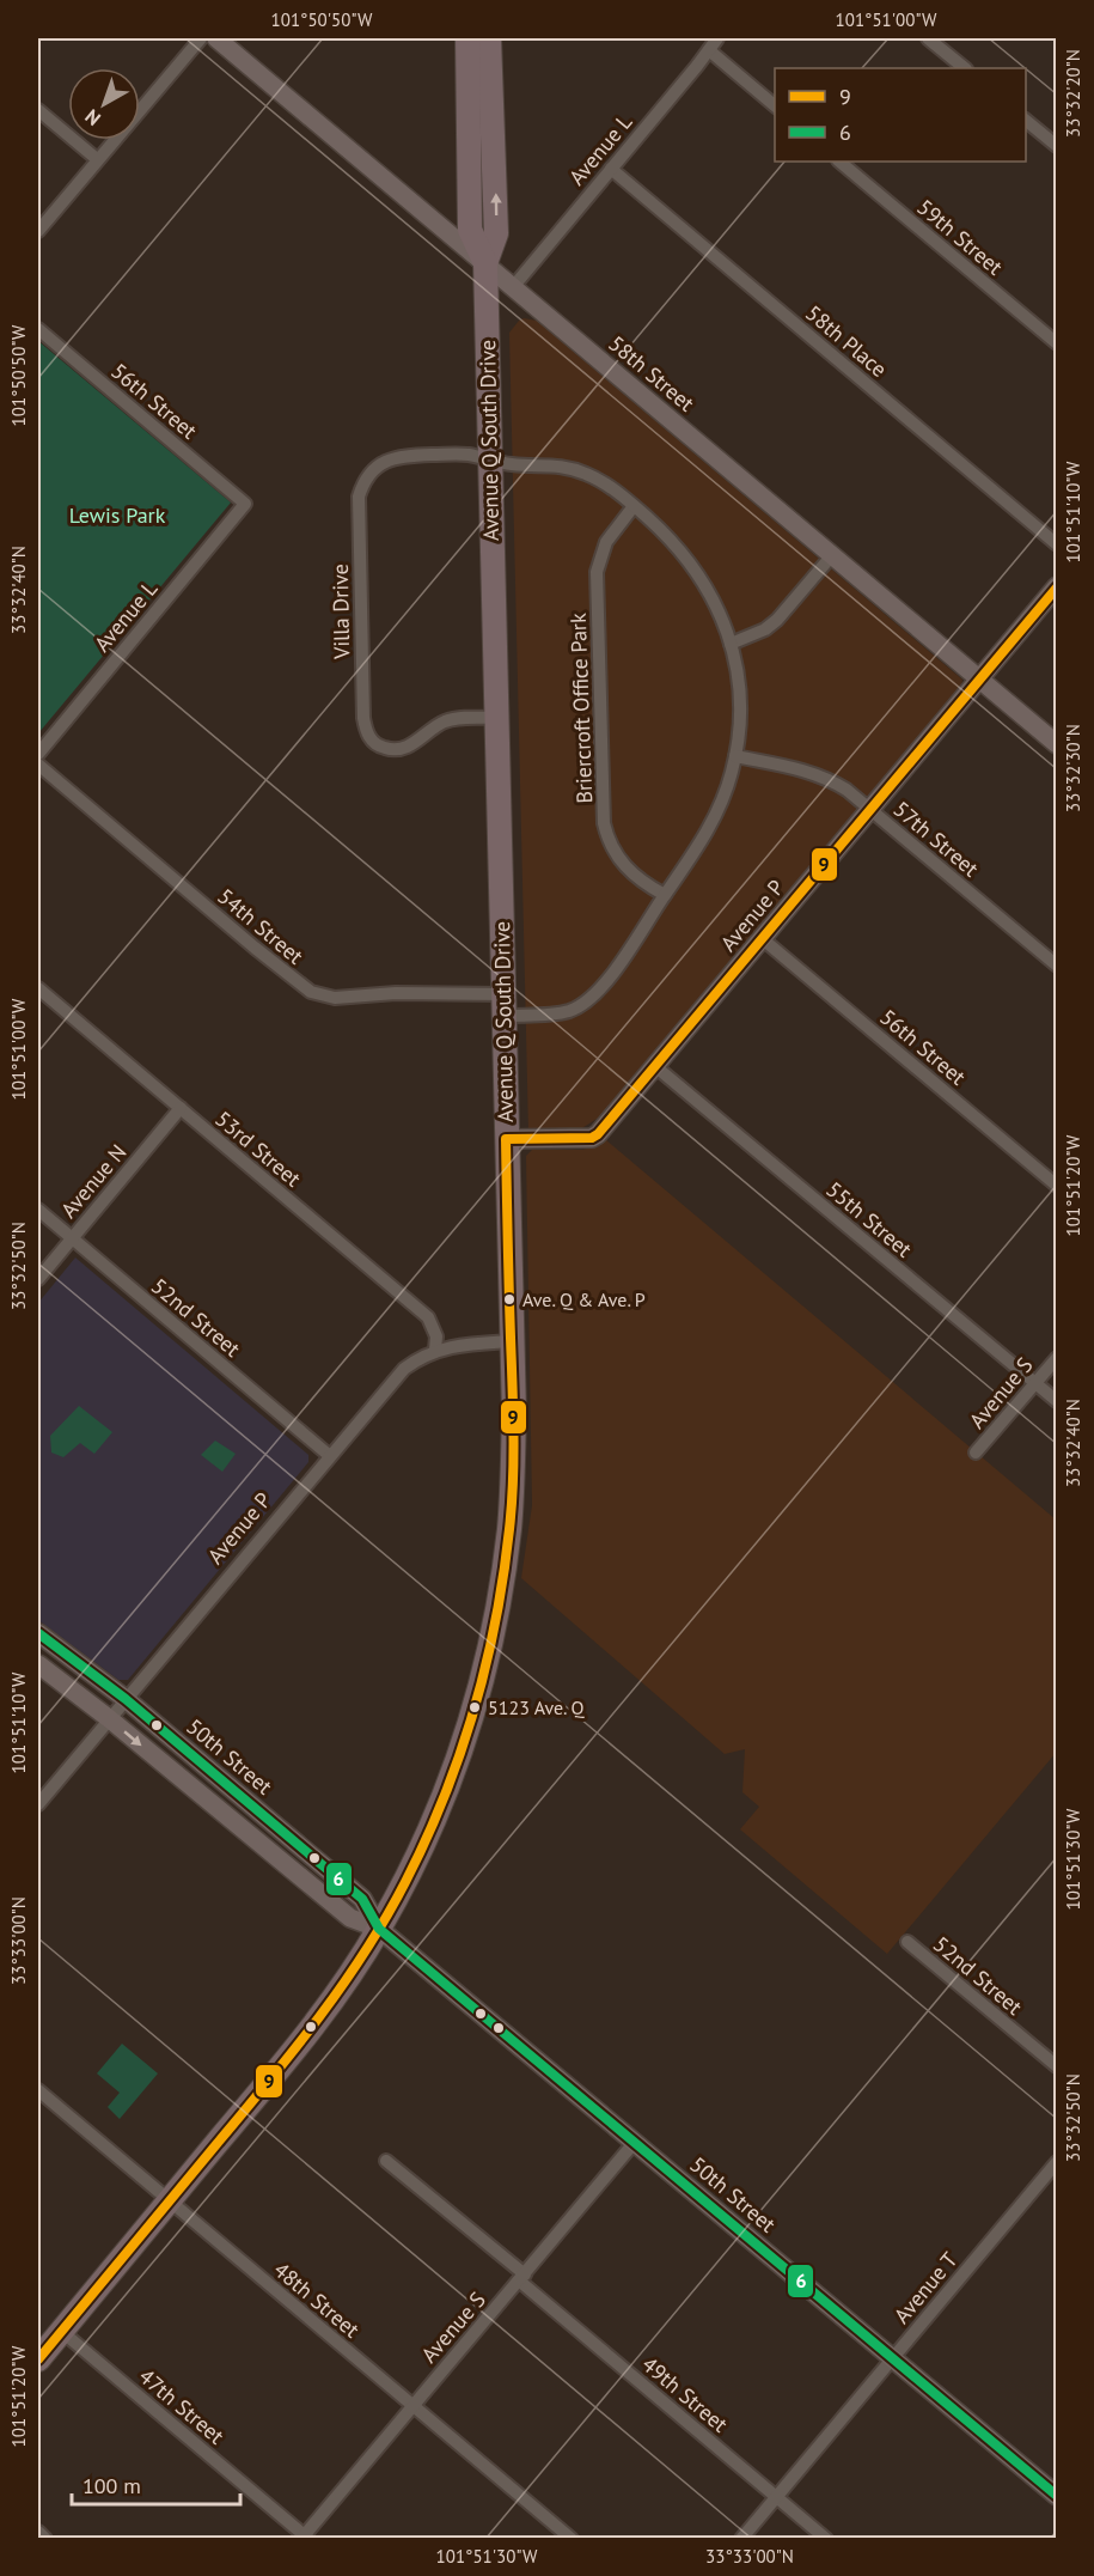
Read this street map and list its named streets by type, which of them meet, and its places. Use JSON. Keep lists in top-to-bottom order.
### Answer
{
  "streets": {
    "highway": ["Avenue Q South Drive"],
    "street": [
      "Avenue L",
      "59th Street",
      "58th Place",
      "58th Street",
      "56th Street",
      "Villa Drive",
      "Briercroft Office Park",
      "57th Street",
      "Avenue P",
      "54th Street",
      "53rd Street",
      "Avenue N",
      "55th Street",
      "52nd Street",
      "Avenue S",
      "50th Street",
      "Avenue T",
      "48th Street",
      "49th Street",
      "47th Street"
    ]
  },
  "crossings": [
    ["Avenue L", "58th Place"],
    ["Avenue L", "58th Street"],
    ["Avenue L", "56th Street"],
    ["58th Street", "Avenue Q South Drive"],
    ["58th Street", "Avenue P"],
    ["56th Street", "Avenue P"],
    ["Avenue Q South Drive", "Villa Drive"],
    ["Avenue Q South Drive", "Avenue P"],
    ["Avenue Q South Drive", "54th Street"],
    ["Avenue Q South Drive", "50th Street"],
    ["Avenue Q South Drive", "48th Street"],
    ["Avenue Q South Drive", "47th Street"],
    ["57th Street", "Avenue P"],
    ["Avenue P", "53rd Street"],
    ["Avenue P", "55th Street"],
    ["Avenue P", "52nd Street"],
    ["Avenue P", "50th Street"],
    ["53rd Street", "Avenue N"],
    ["Avenue N", "52nd Street"],
    ["55th Street", "Avenue S"],
    ["Avenue S", "50th Street"],
    ["Avenue S", "48th Street"],
    ["Avenue S", "49th Street"],
    ["Avenue S", "47th Street"],
    ["50th Street", "Avenue T"],
    ["Avenue T", "49th Street"]
  ],
  "parks": ["Lewis Park"],
  "places": ["Ave. Q & Ave. P", "5123 Ave. Q"],
  "lines": ["transit line 9", "transit line 6"],
  "legend": ["9", "6"],
  "scale_bar": "100 m",
  "north": "bottom left",
  "coordinates": [
    "101°50'50\"W",
    "101°51'00\"W",
    "33°32'20\"N",
    "101°51'10\"W",
    "33°32'40\"N",
    "33°32'30\"N",
    "101°51'20\"W",
    "33°32'50\"N",
    "101°51'30\"W",
    "33°33'00\"N"
  ]
}
